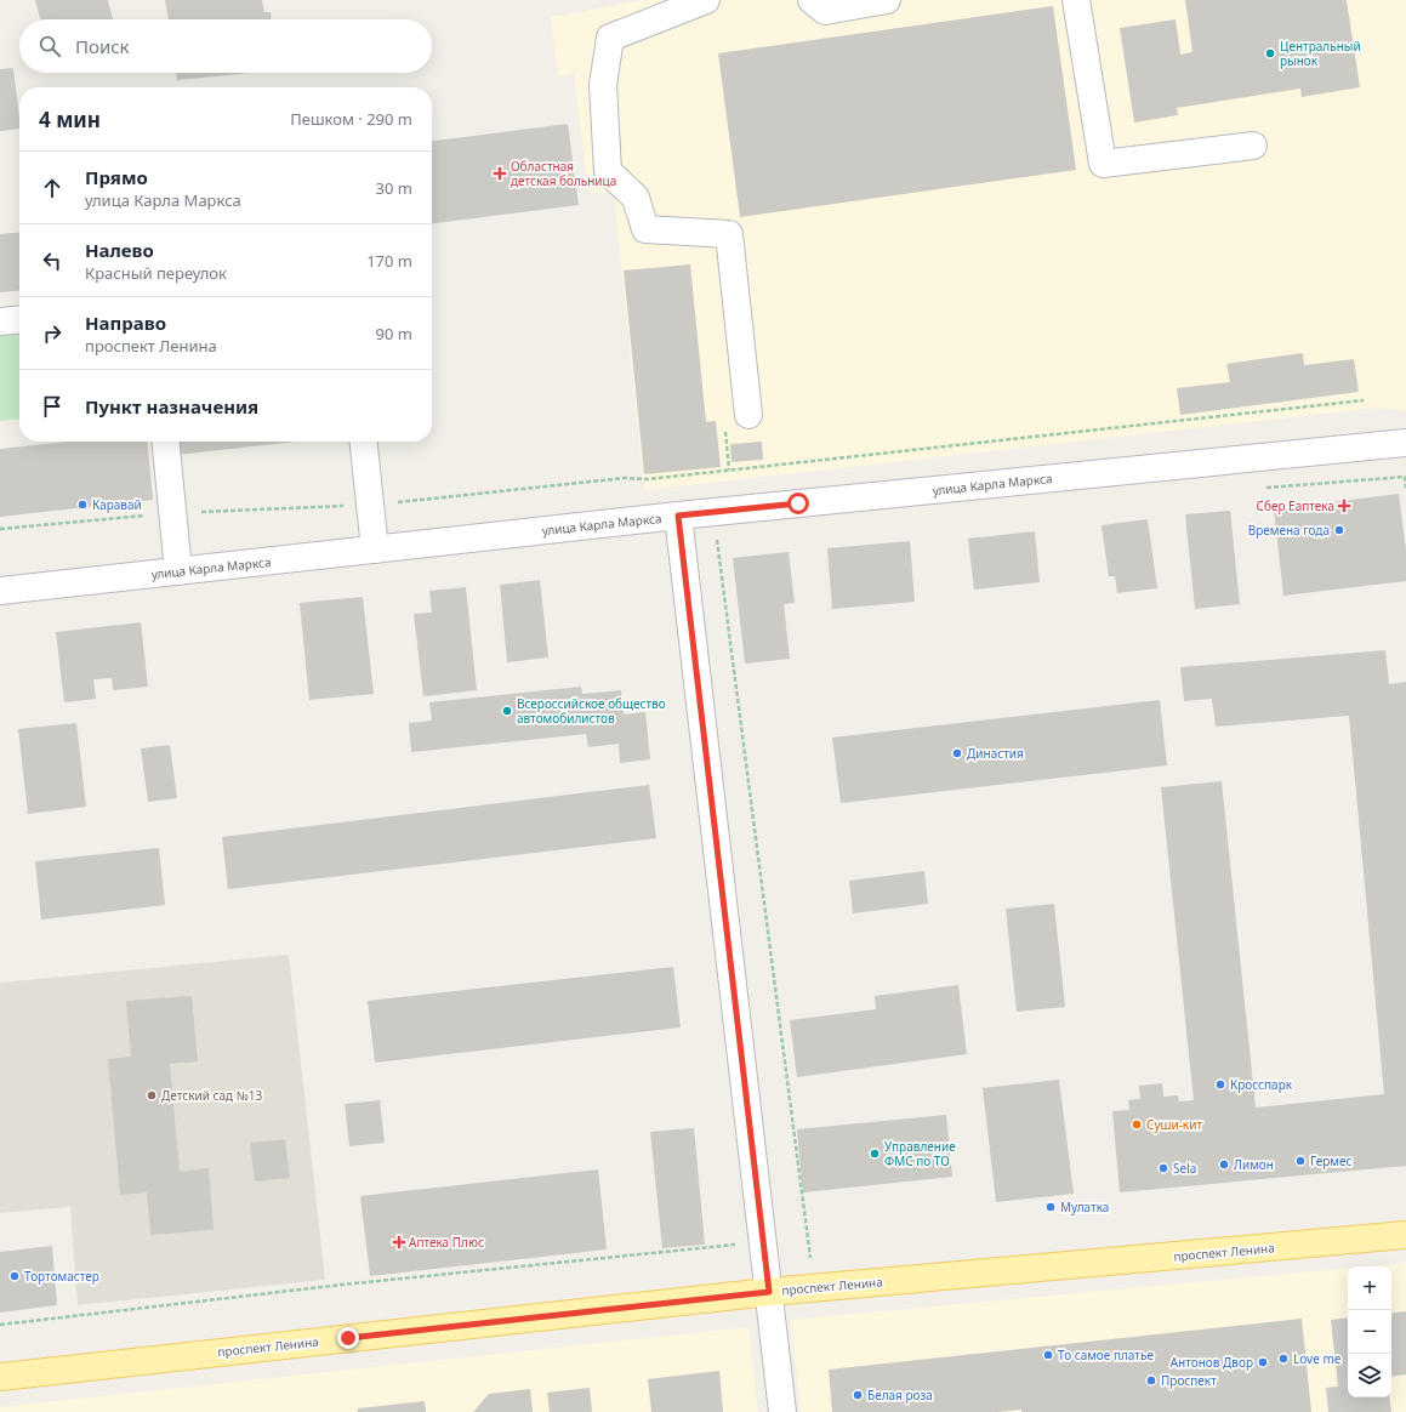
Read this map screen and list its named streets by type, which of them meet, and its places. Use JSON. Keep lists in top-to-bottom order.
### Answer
{
  "streets": {
    "main road": ["проспект Ленина"],
    "street": ["улица Карла Маркса"]
  },
  "places": {
    "other": [
      "Центральный рынок",
      "Каравай",
      "Времена года",
      "Всероссийское общество автомобилистов",
      "Династия",
      "Кросспарк",
      "Детский сад №13",
      "Суши-кит",
      "Управление ФМС по ТО",
      "Гермес",
      "Лимон",
      "Sela",
      "Мулатка",
      "Тортомастер",
      "То самое платье",
      "Love me",
      "Антонов Двор",
      "Проспект",
      "Белая роза"
    ],
    "health": ["Областная детская больница", "Сбер Еаптека", "Аптека Плюс"]
  },
  "page": {
    "search": "Поиск",
    "heading": ["4 мин", "Пешком · 290 m"],
    "list": [
      ["Прямо", "улица Карла Маркса", "30 m"],
      ["Налево", "Красный переулок", "170 m"],
      ["Направо", "проспект Ленина", "90 m"],
      "Пункт назначения"
    ],
    "map_buttons": ["+", "−"]
  }
}
